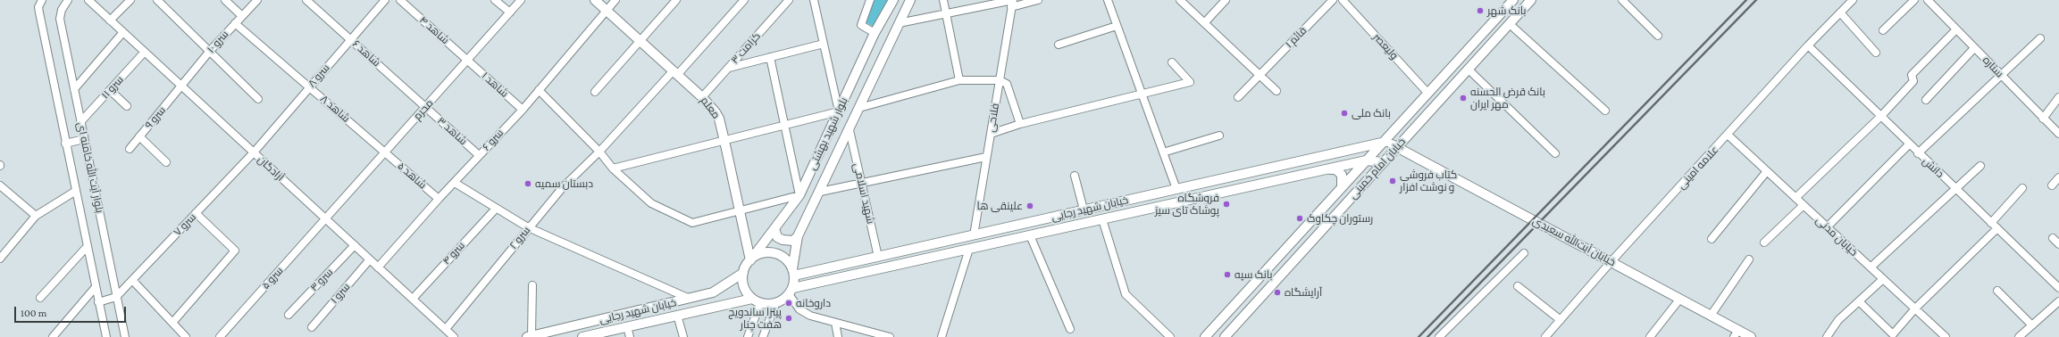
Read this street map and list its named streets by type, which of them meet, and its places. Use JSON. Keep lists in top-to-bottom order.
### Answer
{
  "streets": {
    "main road": [
      "معلم",
      "بلوار شهید بهشتی",
      "خیابان امام خمینی",
      "خیابان شهید رجایی",
      "خیابان آیت‌الله سعیدی"
    ],
    "street": [
      "شاهد ۴",
      "قائم ۱",
      "سرو ۱۰",
      "ولیعصر",
      "کرامت ۳",
      "شاهد ۶",
      "ستاره",
      "سرو ۸",
      "شاهد ۱",
      "سرو ۱۱",
      "شاهد ۸",
      "محرم",
      "سرو ۹",
      "فلاحی",
      "شاهد ۳",
      "سرو ۶",
      "بلوار آیت الله خامنه ای",
      "علامه امینی",
      "دانش",
      "آزادگان",
      "شاهد ۵",
      "شهید اسلامی",
      "سرو ۷",
      "خیابان مدنی",
      "سرو ۲",
      "سرو ۴",
      "سرو ۵",
      "سرو ۳",
      "سرو ۱"
    ]
  },
  "crossings": [
    ["شاهد ۴", "شاهد ۱"],
    ["شاهد ۴", "محرم"],
    ["سرو ۱۰", "شاهد ۸"],
    ["سرو ۱۰", "سرو ۹"],
    ["سرو ۱۰", "آزادگان"],
    ["ولیعصر", "خیابان امام خمینی"],
    ["کرامت ۳", "معلم"],
    ["شاهد ۶", "سرو ۸"],
    ["شاهد ۶", "محرم"],
    ["شاهد ۶", "شاهد ۳"],
    ["سرو ۸", "شاهد ۸"],
    ["سرو ۸", "آزادگان"],
    ["سرو ۸", "سرو ۷"],
    ["شاهد ۱", "محرم"],
    ["شاهد ۱", "سرو ۶"],
    ["سرو ۱۱", "بلوار آیت الله خامنه ای"],
    ["سرو ۱۱", "آزادگان"],
    ["معلم", "بلوار شهید بهشتی"],
    ["معلم", "سرو ۶"],
    ["معلم", "خیابان شهید رجایی"],
    ["معلم", "سرو ۲"],
    ["شاهد ۸", "محرم"],
    ["شاهد ۸", "شاهد ۵"],
    ["محرم", "شاهد ۳"],
    ["محرم", "آزادگان"],
    ["محرم", "شاهد ۵"],
    ["محرم", "سرو ۵"],
    ["سرو ۹", "آزادگان"],
    ["فلاحی", "خیابان شهید رجایی"],
    ["شاهد ۳", "سرو ۶"],
    ["بلوار شهید بهشتی", "شهید اسلامی"],
    ["بلوار شهید بهشتی", "خیابان شهید رجایی"],
    ["سرو ۶", "آزادگان"],
    ["سرو ۶", "شاهد ۵"],
    ["بلوار آیت الله خامنه ای", "سرو ۷"],
    ["علامه امینی", "دانش"],
    ["علامه امینی", "خیابان مدنی"],
    ["علامه امینی", "خیابان آیت‌الله سعیدی"],
    ["آزادگان", "سرو ۷"],
    ["آزادگان", "سرو ۲"],
    ["آزادگان", "سرو ۴"],
    ["آزادگان", "سرو ۵"],
    ["آزادگان", "سرو ۳"],
    ["آزادگان", "سرو ۱"],
    ["خیابان امام خمینی", "خیابان شهید رجایی"],
    ["خیابان امام خمینی", "خیابان آیت‌الله سعیدی"],
    ["شهید اسلامی", "خیابان شهید رجایی"],
    ["خیابان شهید رجایی", "خیابان آیت‌الله سعیدی"]
  ],
  "places": [
    "بانک شهر",
    "بانک قرض الحسنه مهر ایران",
    "بانک ملی",
    "کتاب فروشی و نوشت افزار",
    "دبستان سمیه",
    "فروشگاه پوشاک تای سیز",
    "علینقی ها",
    "رستوران چکاوک",
    "بانک سپه",
    "آرایشگاه",
    "داروخانه",
    "پیتزا ساندویچ هفت چنار"
  ],
  "scale_bar": "100 m"
}
